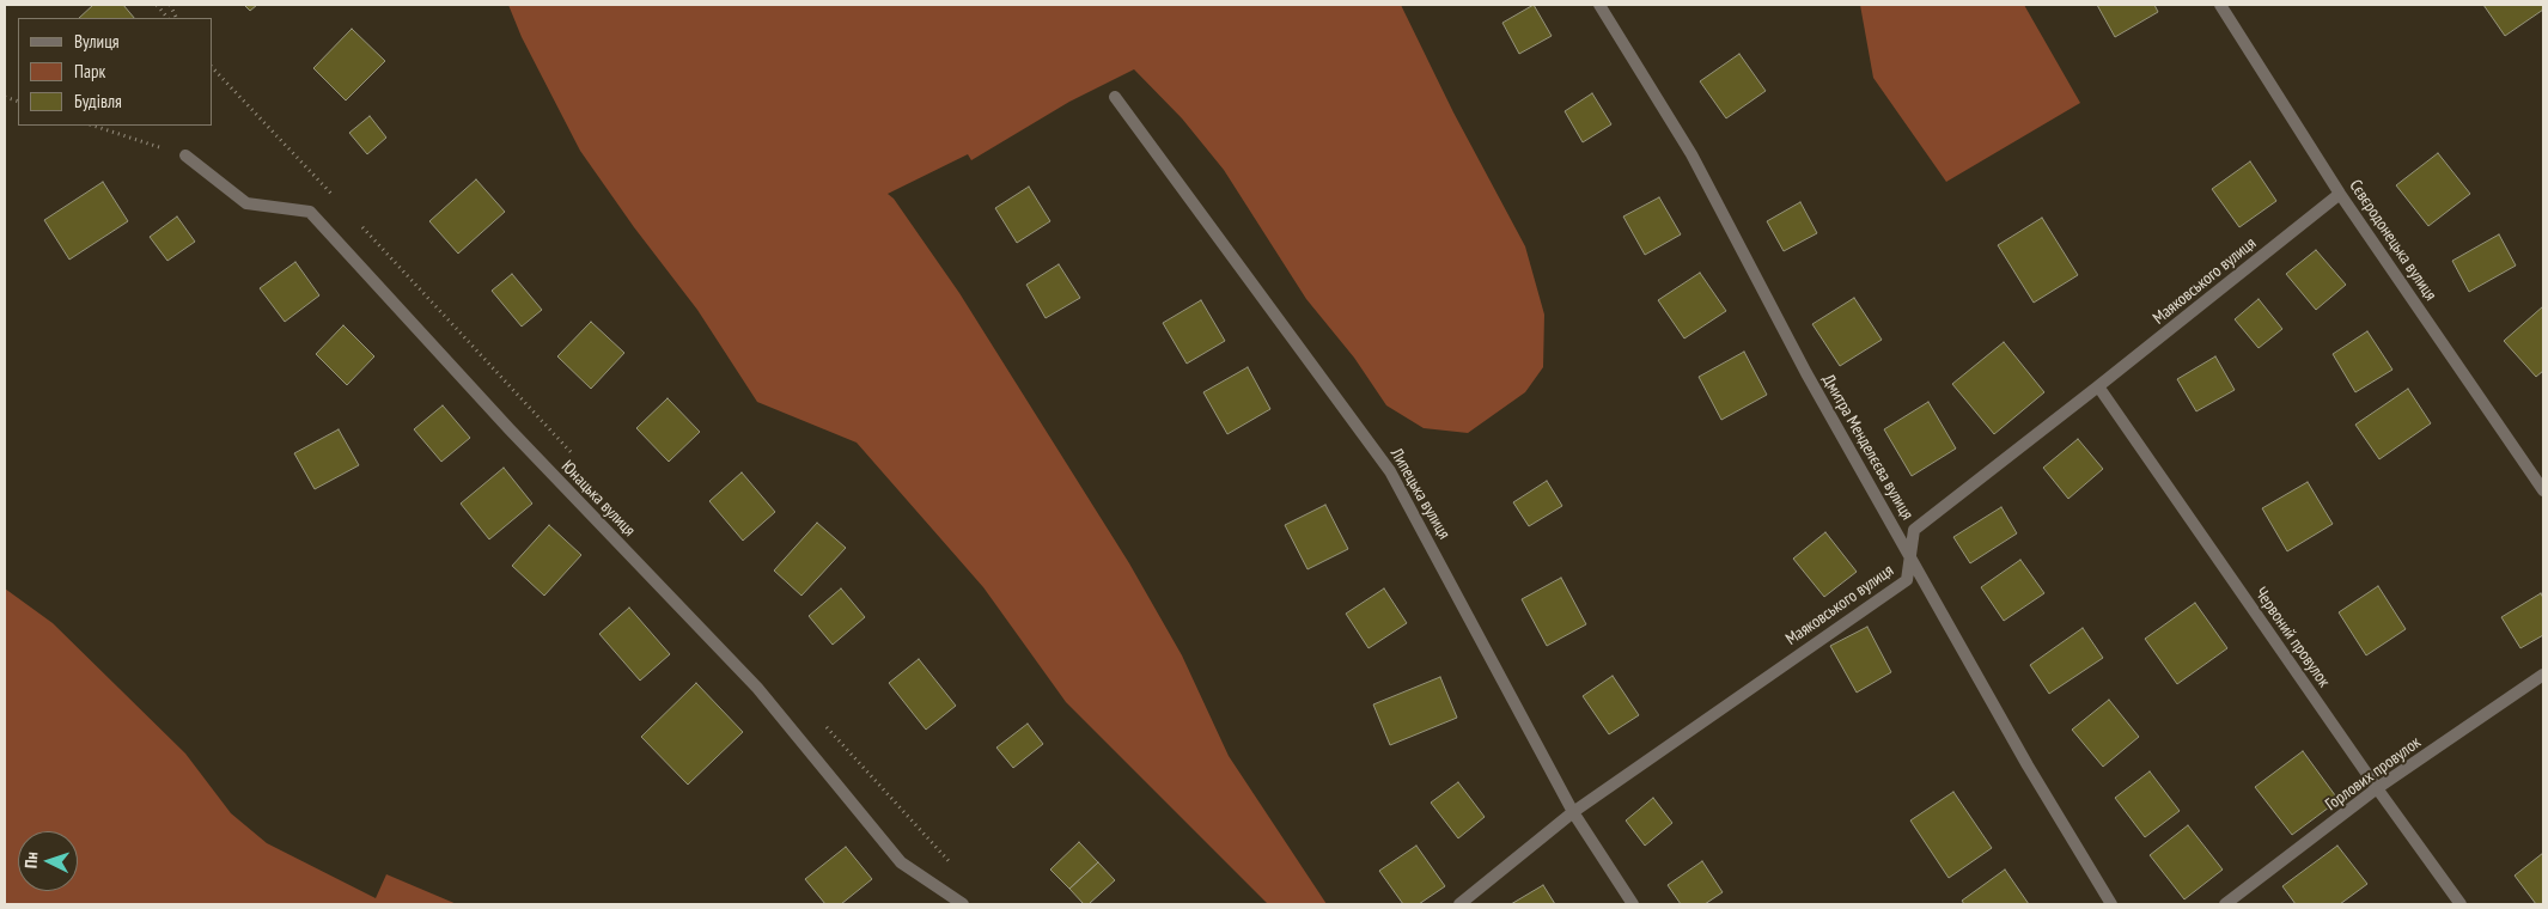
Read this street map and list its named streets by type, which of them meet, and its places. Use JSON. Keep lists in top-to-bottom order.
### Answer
{
  "streets": {
    "street": [
      "Сєвєродонецька вулиця",
      "Маяковського вулиця",
      "Дмитра Менделєєва вулиця",
      "Липецька вулиця",
      "Юнацька вулиця",
      "Червоний провулок",
      "Горлових провулок"
    ]
  },
  "crossings": [
    ["Сєвєродонецька вулиця", "Маяковського вулиця"],
    ["Маяковського вулиця", "Дмитра Менделєєва вулиця"],
    ["Маяковського вулиця", "Липецька вулиця"],
    ["Маяковського вулиця", "Червоний провулок"],
    ["Червоний провулок", "Горлових провулок"]
  ],
  "legend": ["Вулиця", "Парк", "Будівля"],
  "north": "left"
}
